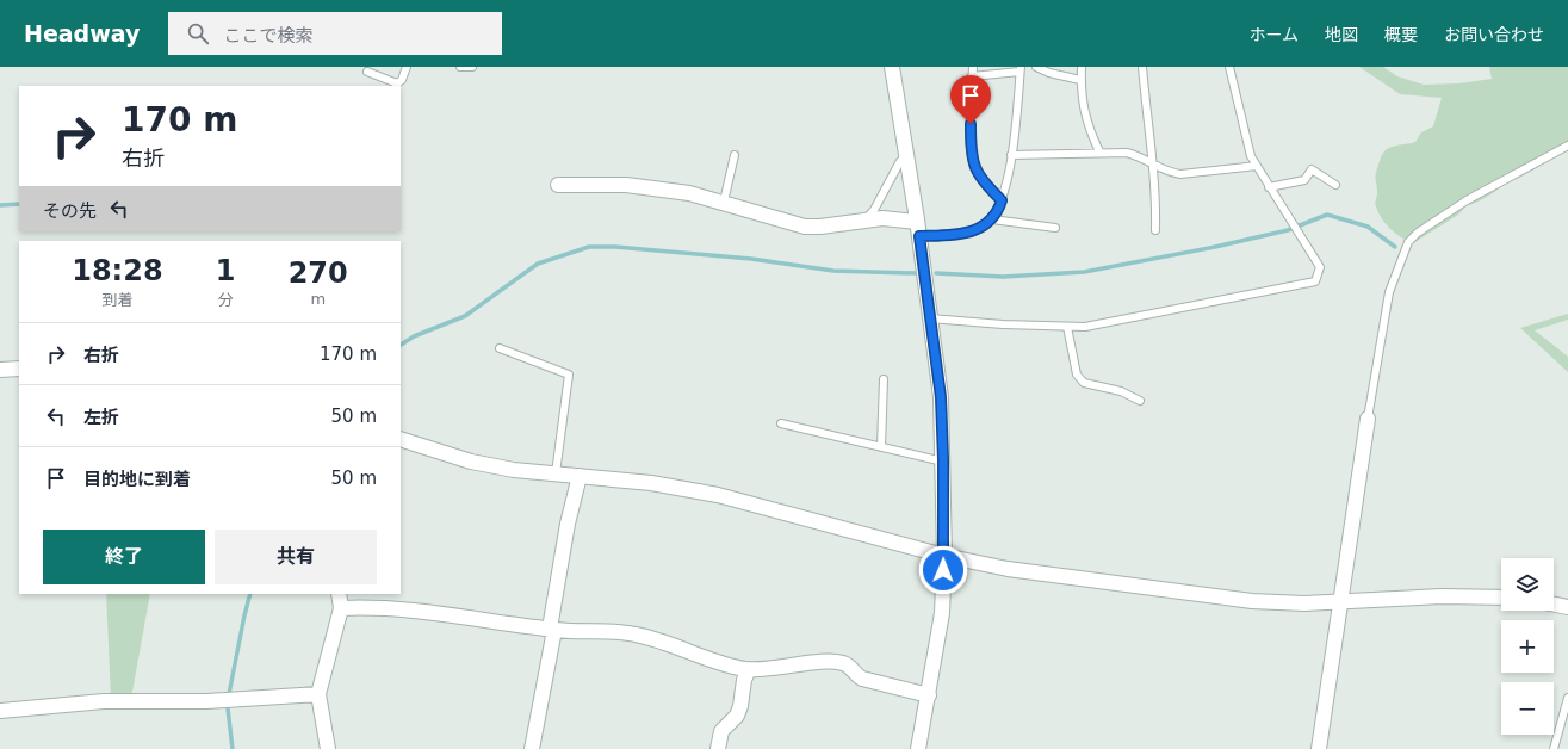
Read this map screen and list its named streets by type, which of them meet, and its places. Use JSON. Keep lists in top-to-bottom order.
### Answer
{
  "page": {
    "header": "Headway",
    "search": "ここで検索",
    "nav": [
      "ホーム",
      "地図",
      "概要",
      "お問い合わせ"
    ],
    "turn": ["170 m", "右折"],
    "then": "その先",
    "eta": [
      "18:28",
      "到着",
      "1",
      "分",
      "270",
      "m"
    ],
    "list": [
      {
        "name": "右折",
        "value": "170 m"
      },
      {
        "name": "左折",
        "value": "50 m"
      },
      {
        "name": "目的地に到着",
        "value": "50 m"
      }
    ],
    "buttons": ["終了", "共有"],
    "map_buttons": ["+", "−"]
  }
}
